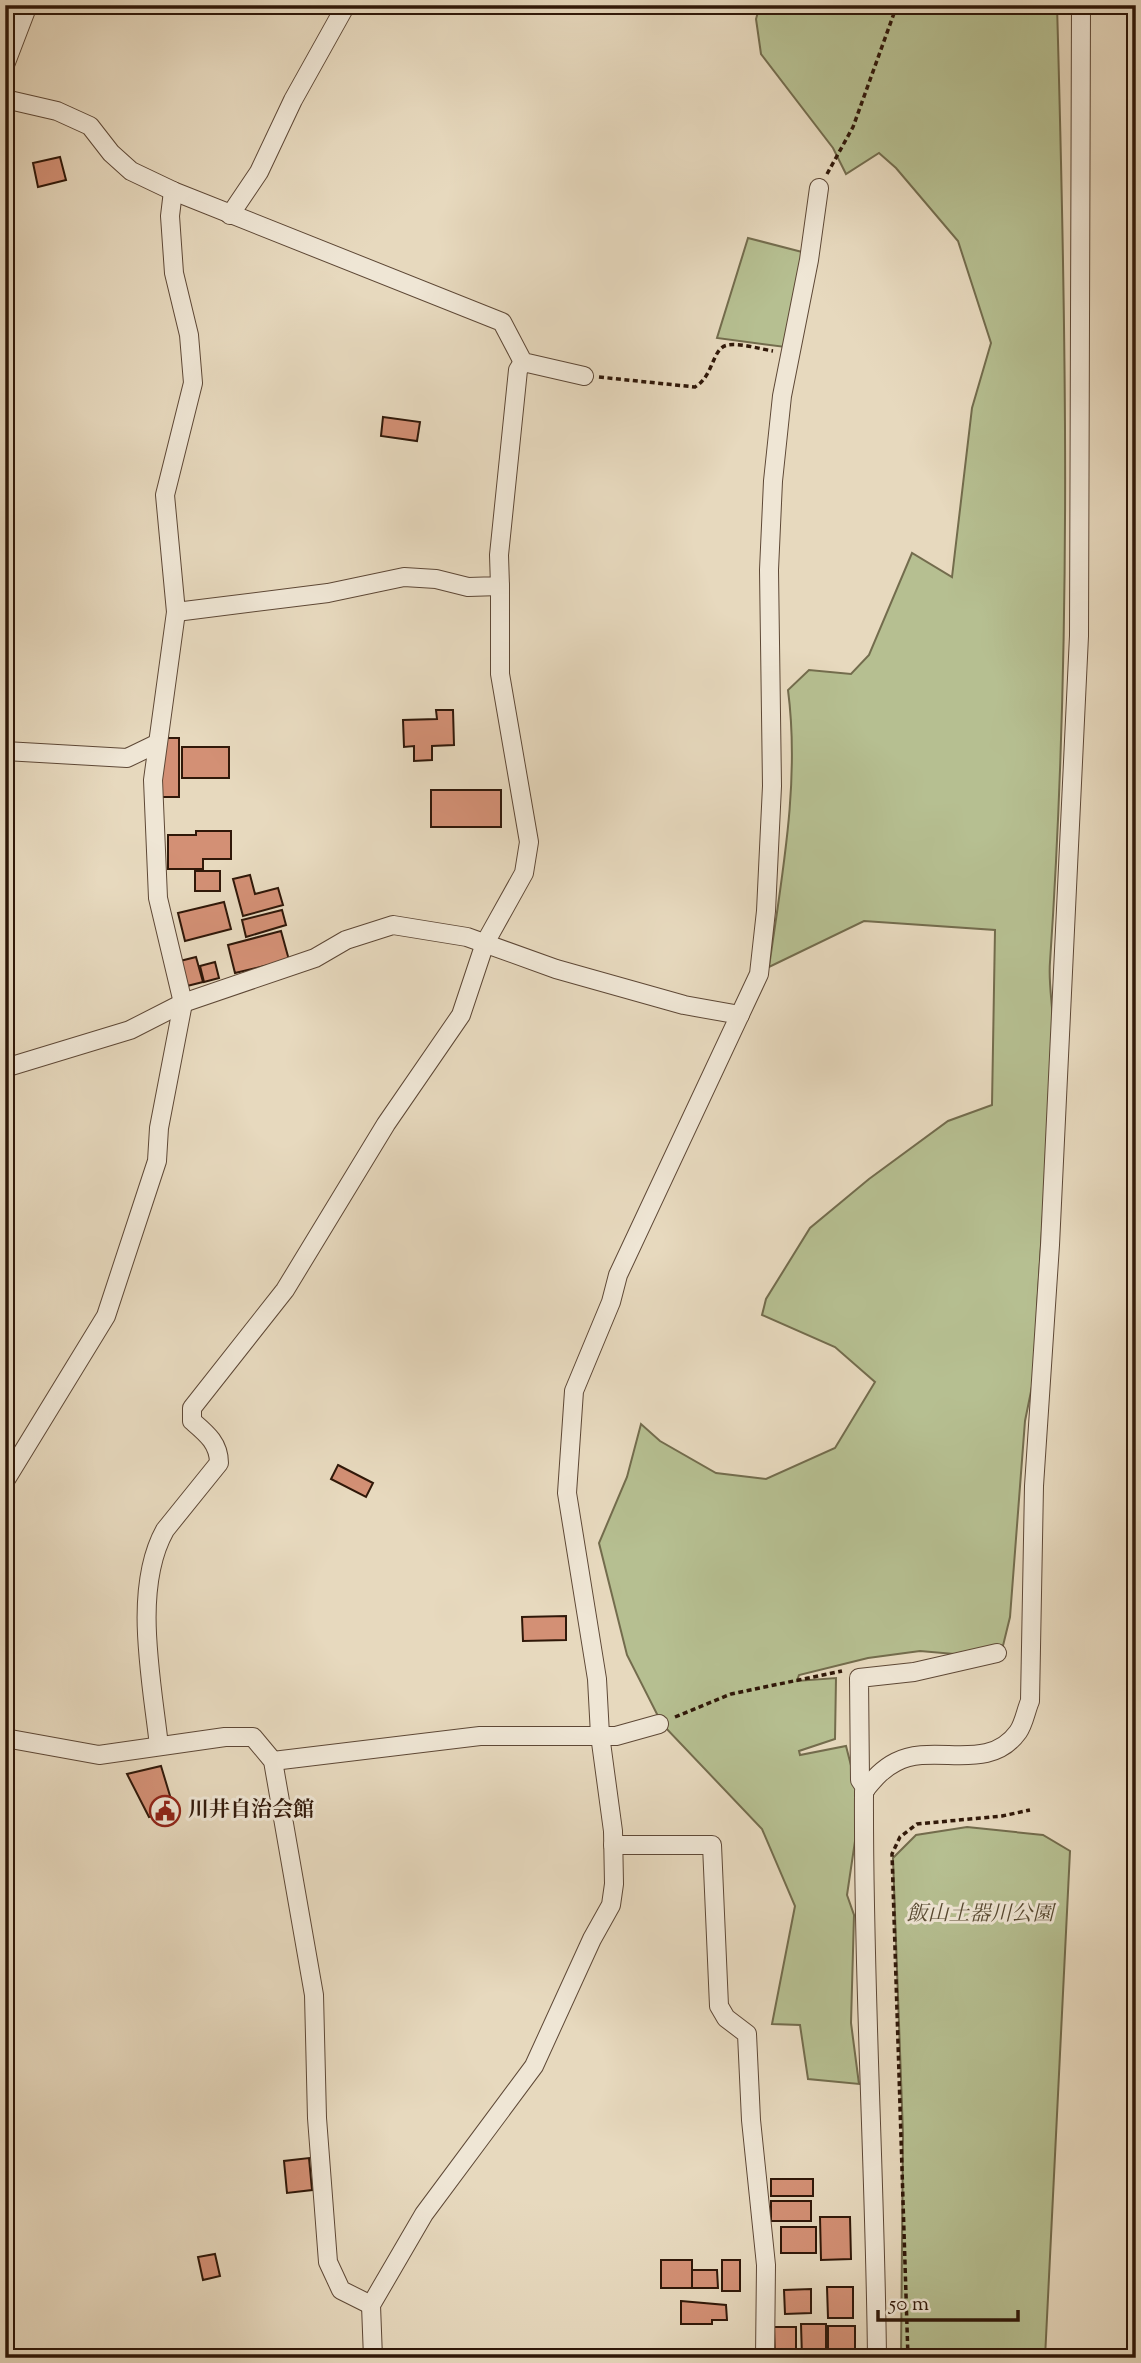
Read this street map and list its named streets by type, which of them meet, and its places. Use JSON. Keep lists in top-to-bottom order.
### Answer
{
  "parks": ["飯山土器川公園"],
  "places": {
    "public building": ["川井自治会館"]
  },
  "scale_bar": "50 m"
}
